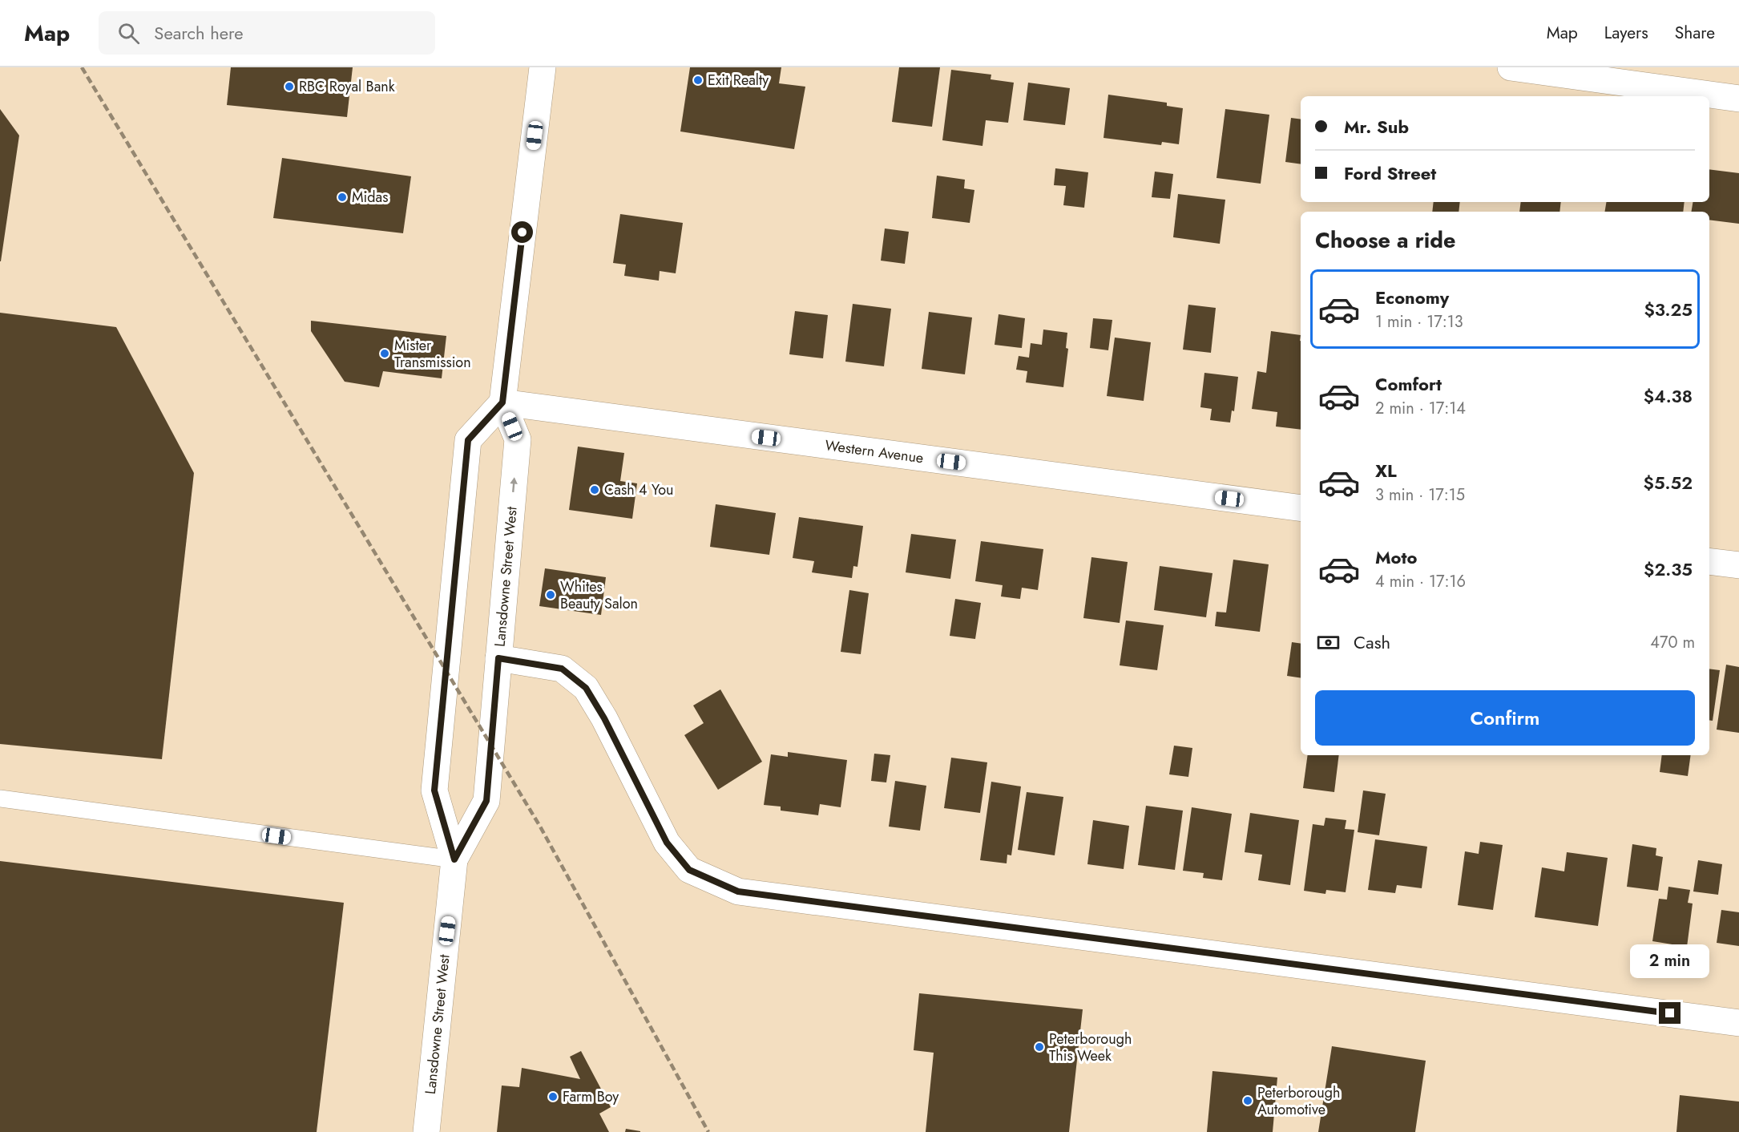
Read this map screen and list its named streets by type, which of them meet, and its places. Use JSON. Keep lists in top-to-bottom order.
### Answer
{
  "streets": {
    "street": ["Western Avenue", "Lansdowne Street West"]
  },
  "crossings": [
    ["Western Avenue", "Lansdowne Street West"]
  ],
  "places": [
    "Exit Realty",
    "RBC Royal Bank",
    "Midas",
    "Mister Transmission",
    "Cash 4 You",
    "Whites Beauty Salon",
    "Peterborough This Week",
    "Farm Boy",
    "Peterborough Automotive"
  ],
  "page": {
    "header": "Map",
    "search": "Search here",
    "nav": ["Map", "Layers", "Share"],
    "banner": ["Mr. Sub", "Ford Street"],
    "heading": "Choose a ride",
    "list": [
      {
        "name": "Economy",
        "note": "1 min · 17:13",
        "value": "$3.25"
      },
      {
        "name": "Comfort",
        "note": "2 min · 17:14",
        "value": "$4.38"
      },
      {
        "name": "XL",
        "note": "3 min · 17:15",
        "value": "$5.52"
      },
      {
        "name": "Moto",
        "note": "4 min · 17:16",
        "value": "$2.35"
      }
    ],
    "pay": ["Cash", "470 m"],
    "buttons": "Confirm",
    "bubble": "2 min"
  }
}
